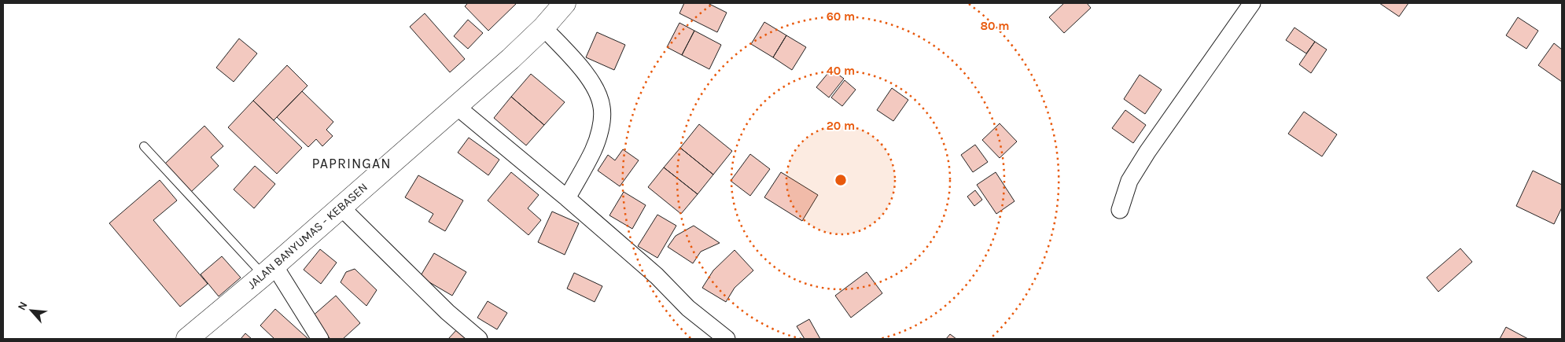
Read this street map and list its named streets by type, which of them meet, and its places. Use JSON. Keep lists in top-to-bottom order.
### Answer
{
  "streets": {
    "main road": ["JALAN BANYUMAS - KEBASEN"]
  },
  "districts": ["PAPRINGAN"],
  "north": "top left",
  "rings": [
    "60 m",
    "80 m",
    "40 m",
    "20 m"
  ]
}
